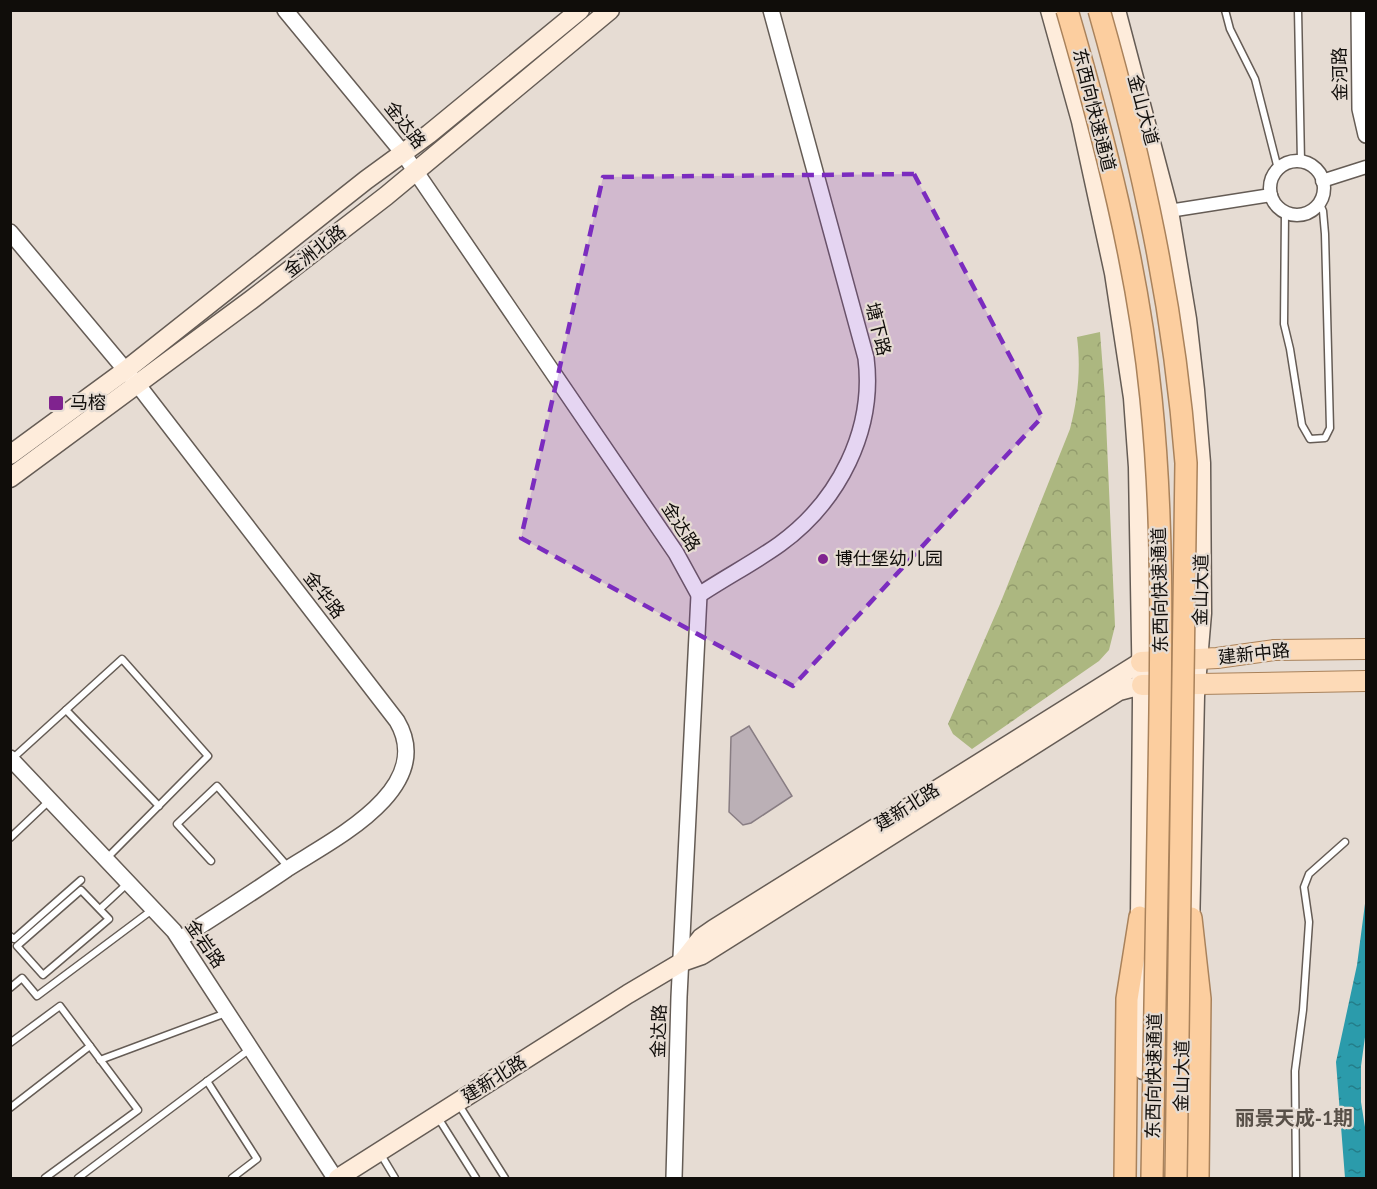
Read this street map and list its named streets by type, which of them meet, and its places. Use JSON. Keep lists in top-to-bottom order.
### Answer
{
  "streets": {
    "highway": ["东西向快速通道"],
    "main road": [
      "金山大道",
      "金洲北路",
      "建新中路",
      "建新北路"
    ],
    "street": [
      "金河路",
      "金达路",
      "塘下路",
      "金华路",
      "金岩路"
    ]
  },
  "crossings": [
    ["东西向快速通道", "金山大道"],
    ["金山大道", "建新中路"],
    ["金达路", "金洲北路"],
    ["金达路", "塘下路"],
    ["金达路", "建新北路"],
    ["金洲北路", "金华路"],
    ["金华路", "金岩路"],
    ["建新中路", "建新北路"],
    ["建新北路", "金岩路"]
  ],
  "districts": ["丽景天成-1期"],
  "places": {
    "transit": ["马榕"],
    "other": ["博仕堡幼儿园"]
  }
}
